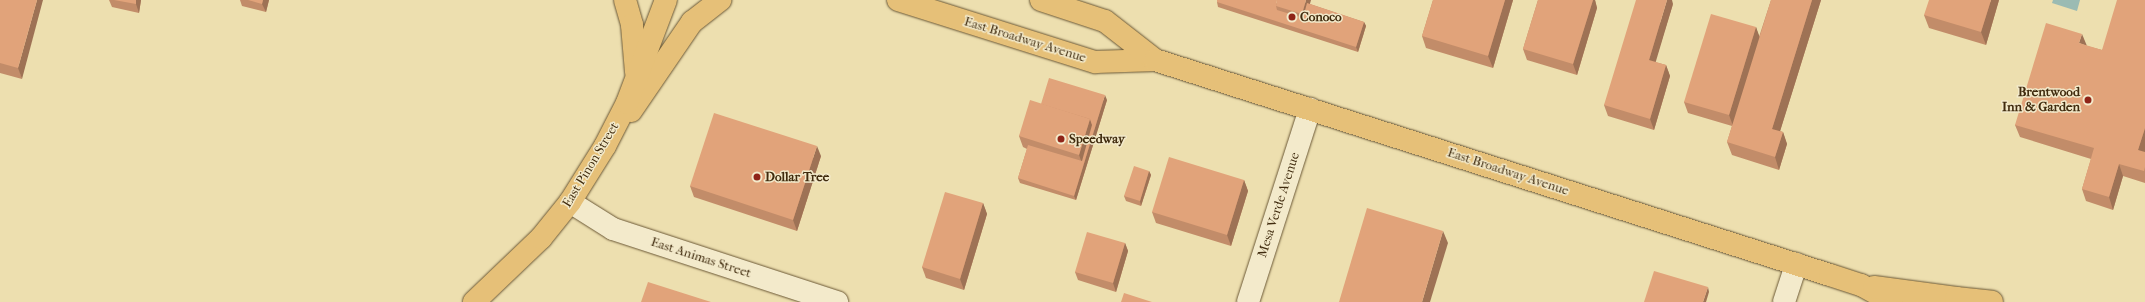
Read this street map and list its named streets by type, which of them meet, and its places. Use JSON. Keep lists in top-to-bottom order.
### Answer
{
  "streets": {
    "main road": ["East Broadway Avenue", "East Pinon Street"],
    "street": ["Mesa Verde Avenue", "East Animas Street"]
  },
  "crossings": [
    ["East Broadway Avenue", "Mesa Verde Avenue"],
    ["East Pinon Street", "East Animas Street"]
  ],
  "places": [
    "Conoco",
    "Brentwood Inn & Garden",
    "Speedway",
    "Dollar Tree"
  ]
}
